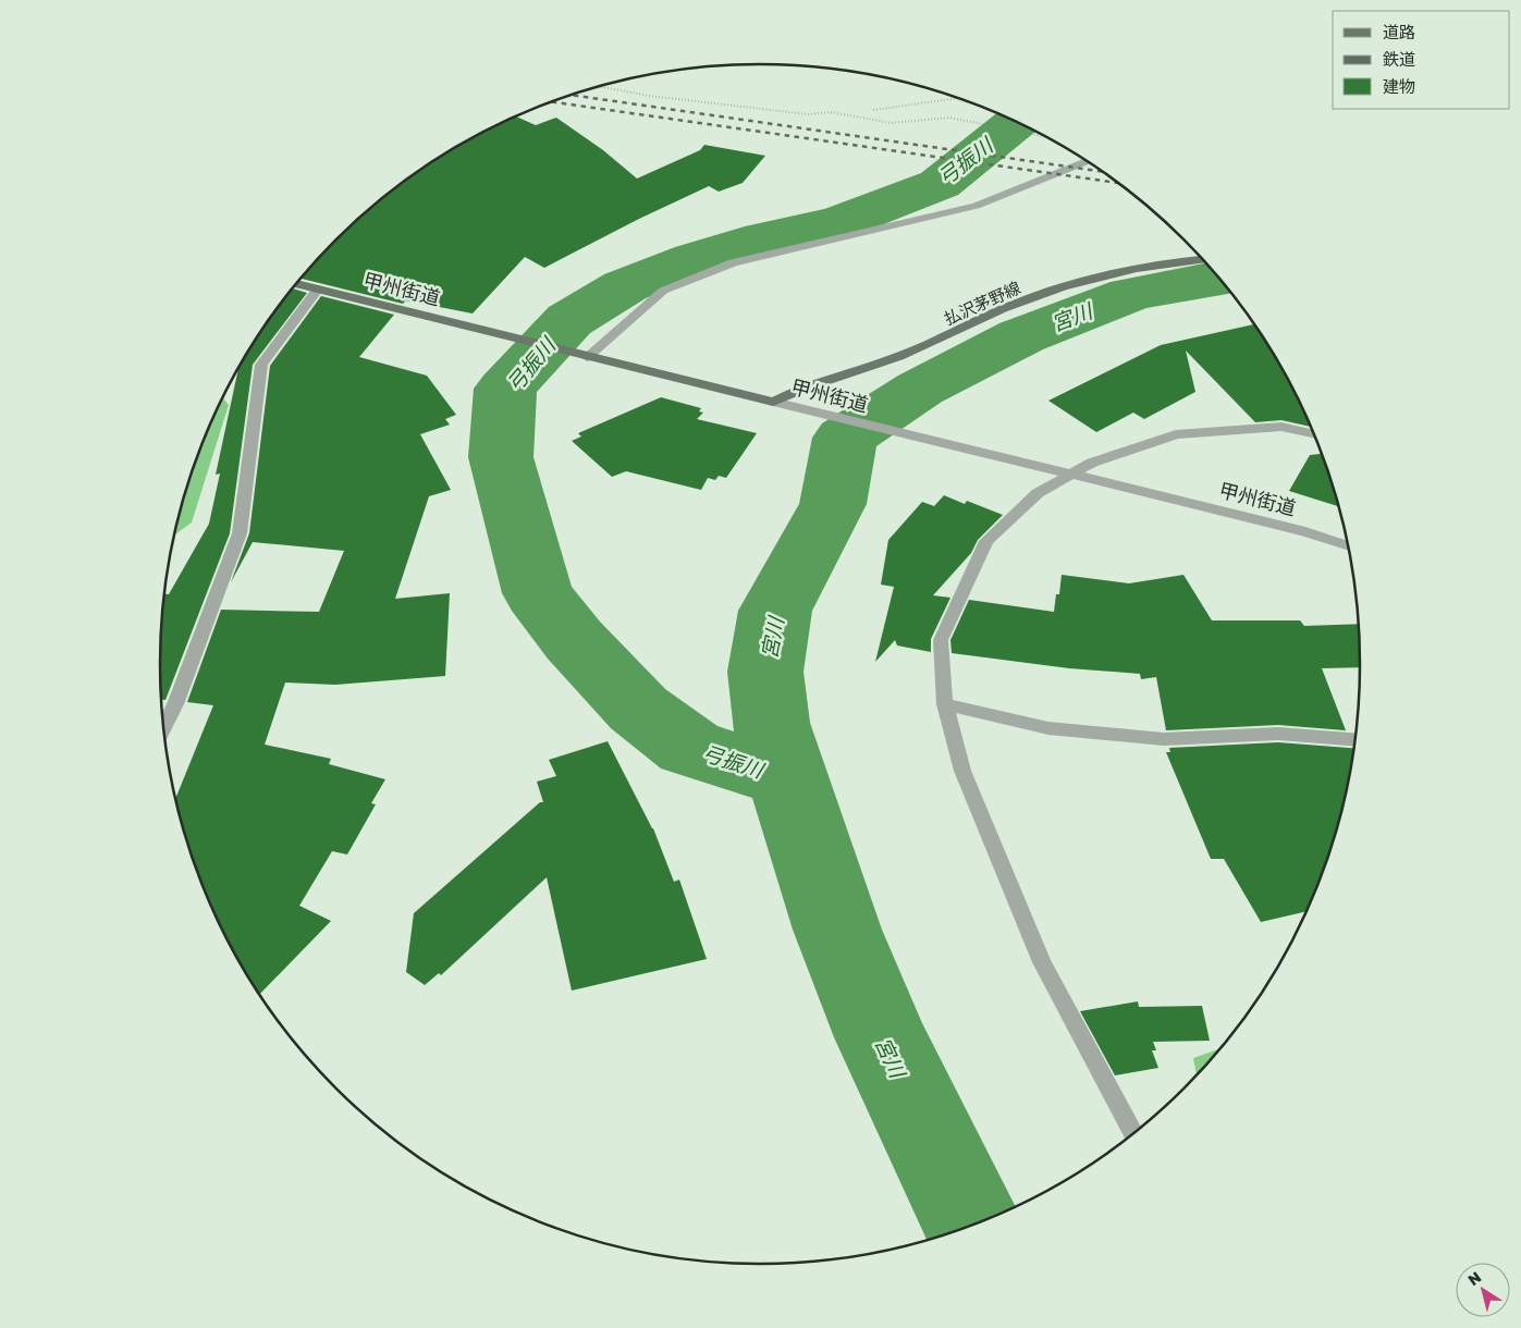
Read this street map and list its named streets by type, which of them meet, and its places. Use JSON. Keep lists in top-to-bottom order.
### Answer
{
  "streets": {
    "main road": ["甲州街道", "払沢茅野線"]
  },
  "crossings": [
    ["甲州街道", "払沢茅野線"]
  ],
  "water": ["弓振川", "宮川"],
  "legend": ["道路", "鉄道", "建物"],
  "north": "top left"
}
